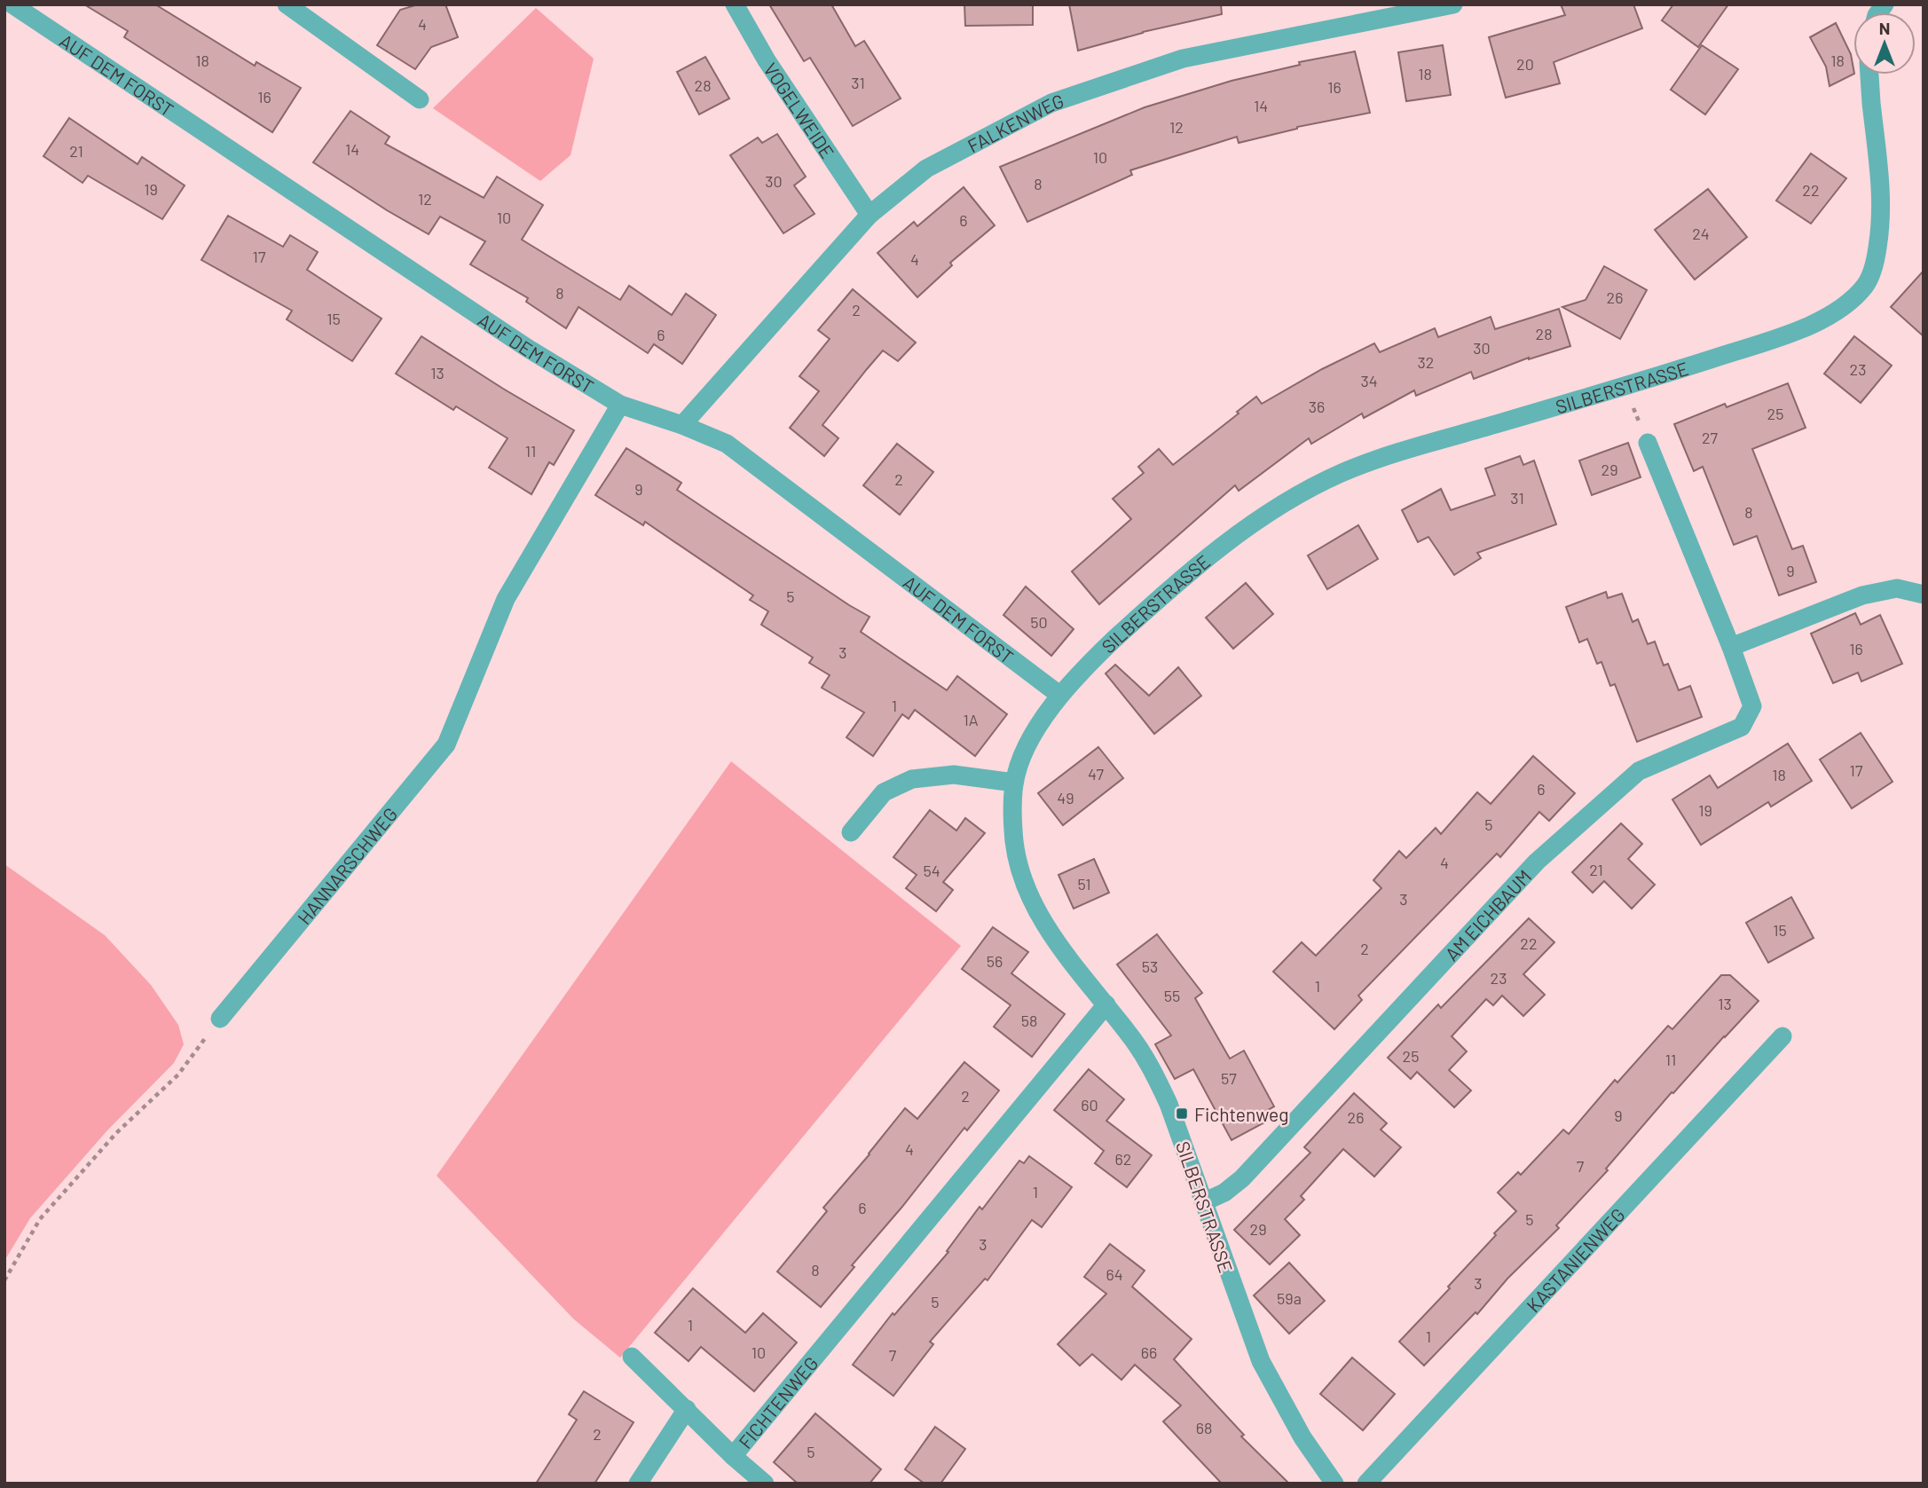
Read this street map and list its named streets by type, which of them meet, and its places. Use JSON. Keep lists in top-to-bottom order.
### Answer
{
  "streets": {
    "street": [
      "AUF DEM FORST",
      "VOGELWEIDE",
      "FALKENWEG",
      "SILBERSTRASSE",
      "HANNARSCHWEG",
      "AM EICHBAUM",
      "KASTANIENWEG",
      "FICHTENWEG"
    ]
  },
  "crossings": [
    ["AUF DEM FORST", "FALKENWEG"],
    ["AUF DEM FORST", "SILBERSTRASSE"],
    ["AUF DEM FORST", "HANNARSCHWEG"],
    ["VOGELWEIDE", "FALKENWEG"],
    ["SILBERSTRASSE", "AM EICHBAUM"],
    ["SILBERSTRASSE", "FICHTENWEG"]
  ],
  "places": {
    "transit": ["Fichtenweg"]
  },
  "house_numbers": [
    "4",
    "18",
    "18",
    "20",
    "18",
    "31",
    "28",
    "16",
    "16",
    "14",
    "12",
    "14",
    "21",
    "10",
    "30",
    "8",
    "19",
    "22",
    "12",
    "10",
    "6",
    "24",
    "17",
    "4",
    "8",
    "26",
    "2",
    "15",
    "28",
    "6",
    "30",
    "32",
    "23",
    "13",
    "34",
    "36",
    "25",
    "27",
    "11",
    "29",
    "2",
    "9",
    "31",
    "8",
    "9",
    "5",
    "50",
    "16",
    "3",
    "1",
    "1A",
    "17",
    "47",
    "18",
    "6",
    "49",
    "19",
    "5",
    "4",
    "21",
    "54",
    "51",
    "3",
    "15",
    "22",
    "2",
    "56",
    "53",
    "23",
    "1",
    "55",
    "13",
    "58",
    "25",
    "11",
    "57",
    "2",
    "60",
    "9",
    "26",
    "4",
    "62",
    "7",
    "1",
    "6",
    "5",
    "29",
    "3",
    "8",
    "64",
    "3",
    "59a",
    "5",
    "1",
    "1",
    "10",
    "66",
    "7",
    "68",
    "2",
    "5"
  ],
  "north": "top"
}
